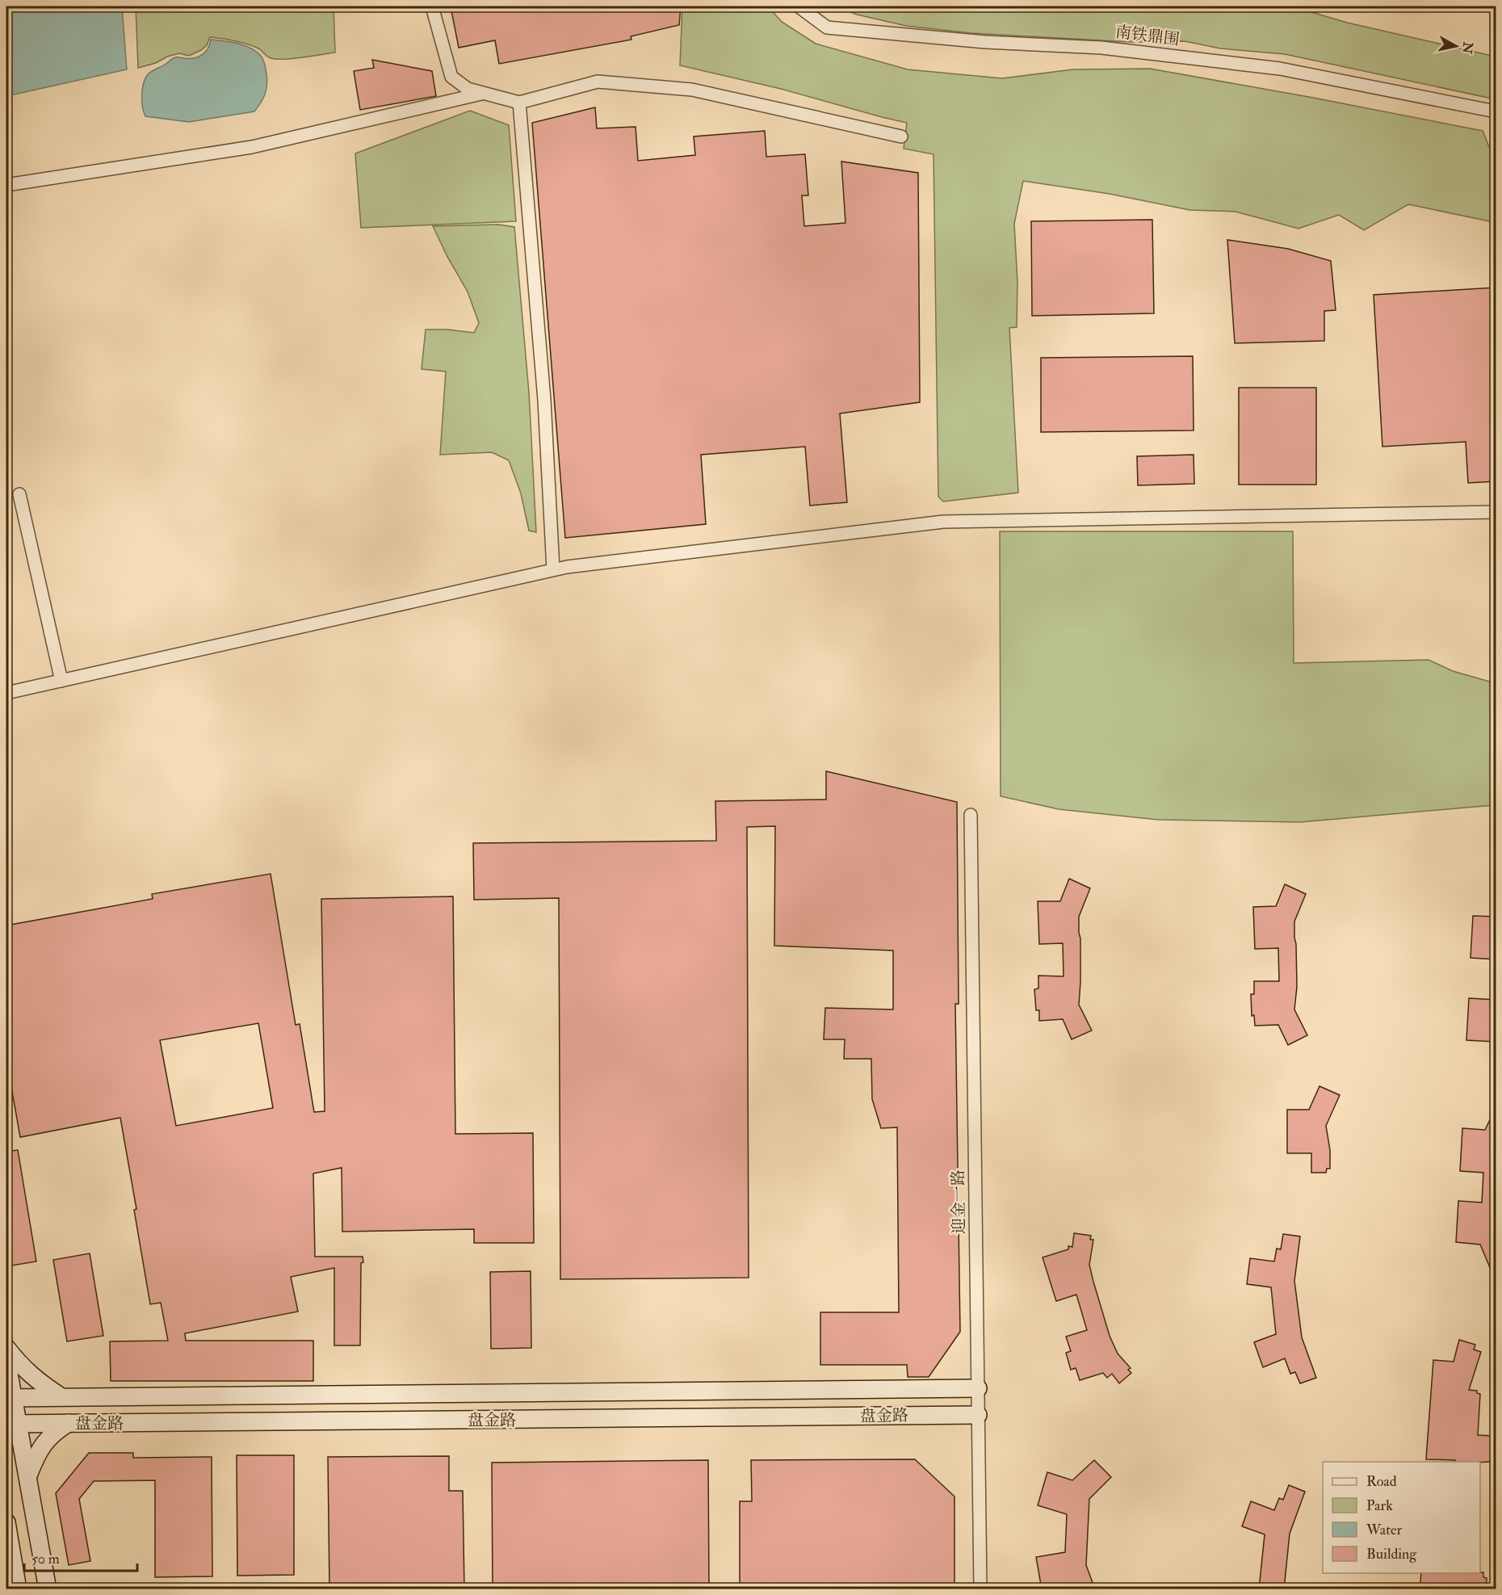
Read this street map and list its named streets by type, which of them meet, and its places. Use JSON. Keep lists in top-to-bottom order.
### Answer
{
  "streets": {
    "street": ["南铁鼎围", "迎金一路", "盘金路"]
  },
  "crossings": [
    ["迎金一路", "盘金路"]
  ],
  "legend": [
    "Road",
    "Park",
    "Water",
    "Building"
  ],
  "scale_bar": "50 m",
  "north": "right"
}
